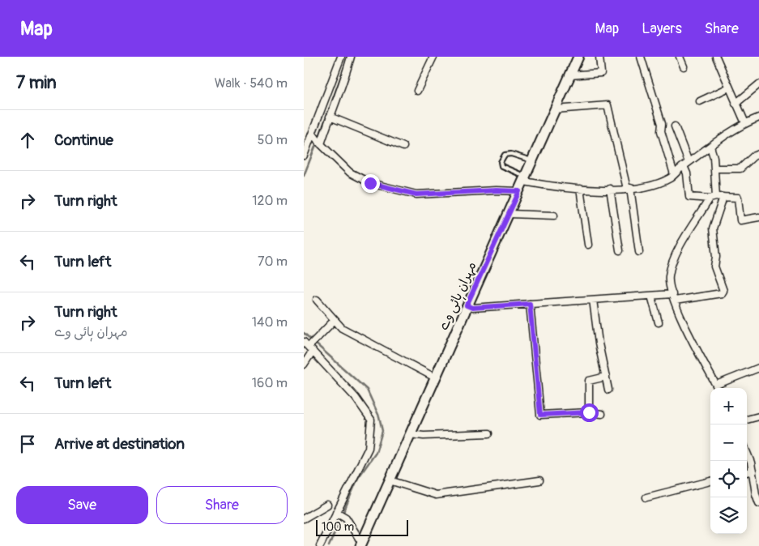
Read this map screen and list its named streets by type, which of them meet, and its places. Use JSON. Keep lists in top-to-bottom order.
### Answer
{
  "streets": {
    "main road": ["مہران ہائی وے"]
  },
  "scale_bar": "100 m",
  "page": {
    "header": "Map",
    "nav": ["Map", "Layers", "Share"],
    "heading": ["7 min", "Walk · 540 m"],
    "list": [
      ["Continue", "50 m"],
      ["Turn right", "120 m"],
      ["Turn left", "70 m"],
      ["Turn right", "مہران ہائی وے", "140 m"],
      ["Turn left", "160 m"],
      "Arrive at destination"
    ],
    "map_buttons": ["+", "−"],
    "buttons": ["Save", "Share"],
    "scale": "100 m"
  }
}
